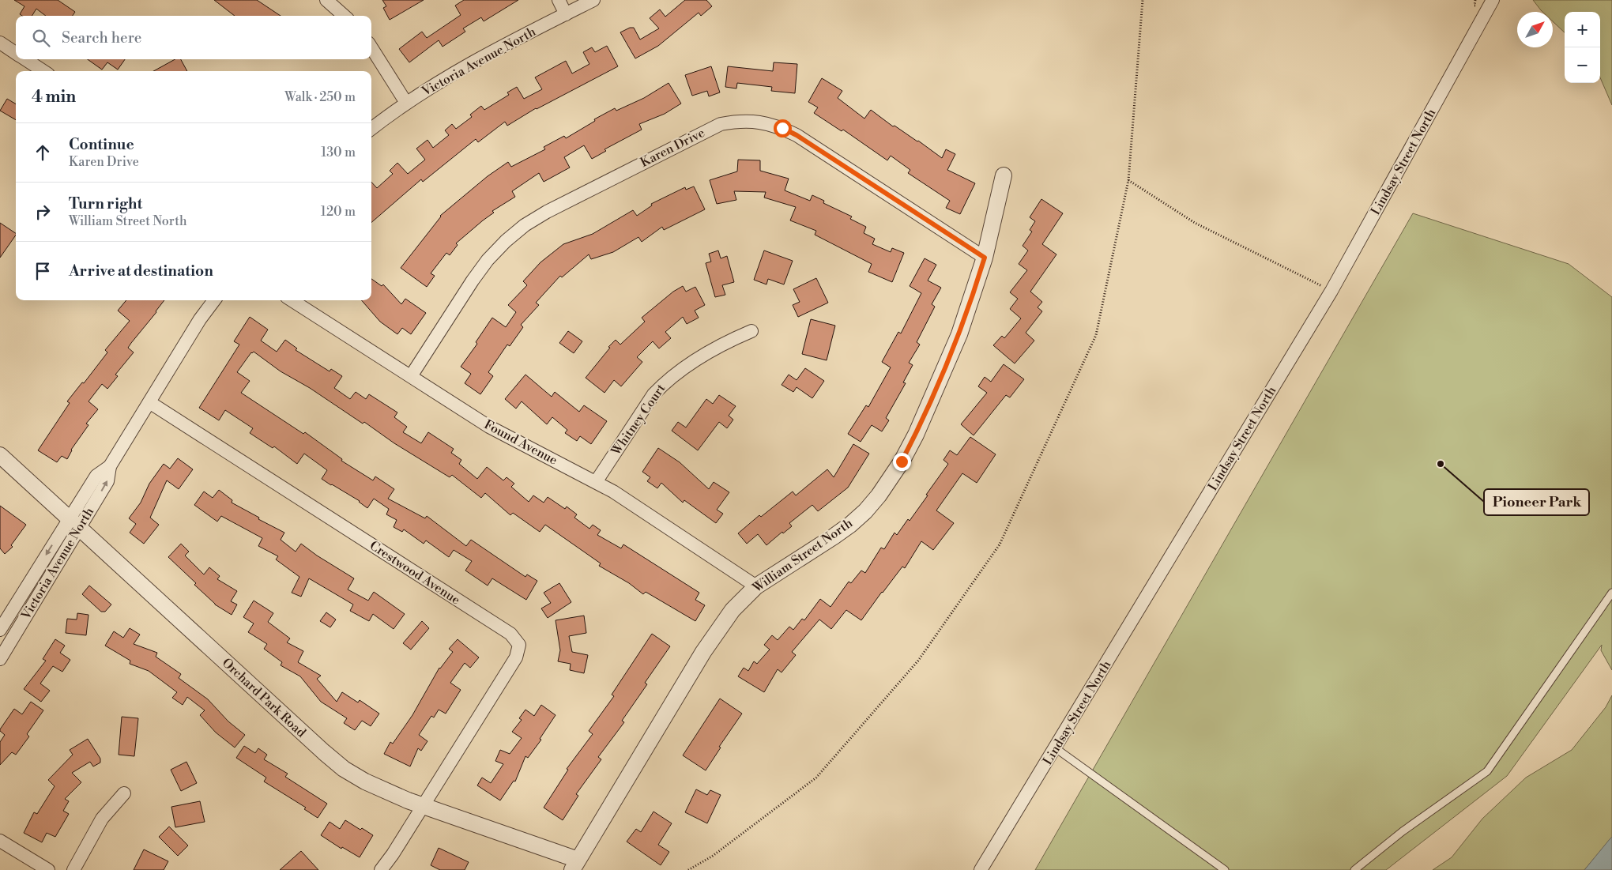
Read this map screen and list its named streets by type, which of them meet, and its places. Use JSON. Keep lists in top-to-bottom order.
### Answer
{
  "streets": {
    "street": [
      "Victoria Avenue North",
      "Karen Drive",
      "Lindsay Street North",
      "Whitney Court",
      "Found Avenue",
      "William Street North",
      "Crestwood Avenue",
      "Orchard Park Road"
    ]
  },
  "crossings": [
    ["Victoria Avenue North", "Crestwood Avenue"],
    ["Victoria Avenue North", "Orchard Park Road"],
    ["Karen Drive", "Found Avenue"],
    ["Karen Drive", "William Street North"],
    ["Whitney Court", "Found Avenue"],
    ["Found Avenue", "William Street North"],
    ["William Street North", "Orchard Park Road"],
    ["Crestwood Avenue", "Orchard Park Road"]
  ],
  "places": ["Pioneer Park"],
  "north": "top right",
  "page": {
    "map_buttons": ["+", "−"],
    "search": "Search here",
    "heading": ["4 min", "Walk · 250 m"],
    "list": [
      ["Continue", "Karen Drive", "130 m"],
      ["Turn right", "William Street North", "120 m"],
      "Arrive at destination"
    ]
  }
}
